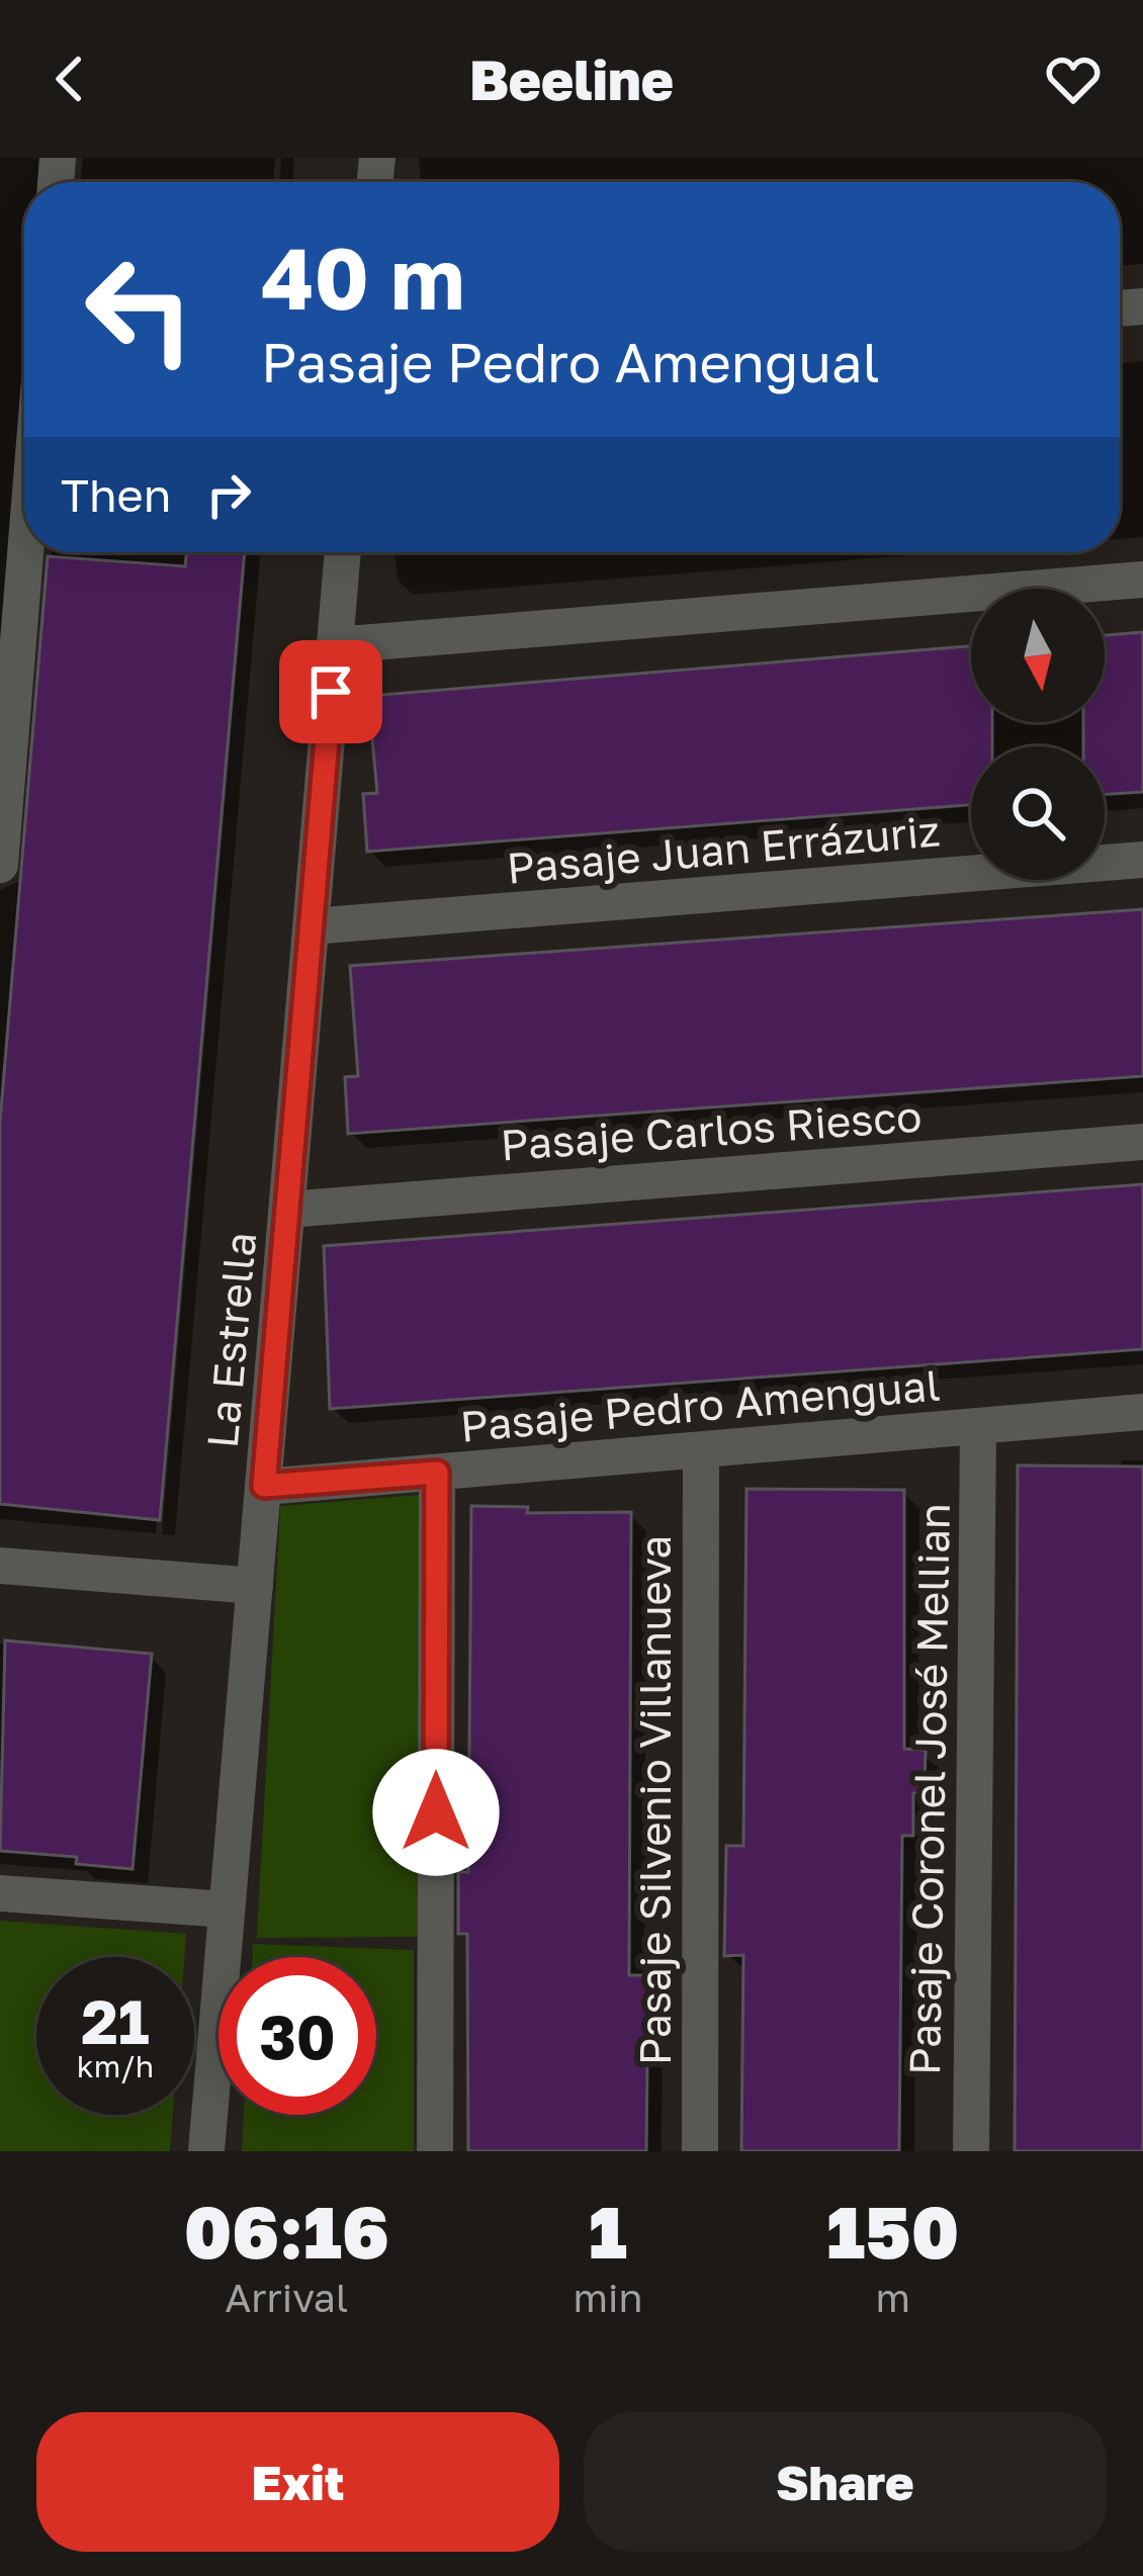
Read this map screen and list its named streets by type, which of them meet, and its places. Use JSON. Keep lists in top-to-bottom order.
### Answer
{
  "streets": {
    "street": [
      "Pasaje Juan Errázuriz",
      "Pasaje Carlos Riesco",
      "La Estrella",
      "Pasaje Pedro Amengual",
      "Pasaje Coronel José Mellian",
      "Pasaje Silvenio Villanueva"
    ]
  },
  "crossings": [
    ["Pasaje Juan Errázuriz", "La Estrella"],
    ["Pasaje Carlos Riesco", "La Estrella"],
    ["La Estrella", "Pasaje Pedro Amengual"],
    ["Pasaje Pedro Amengual", "Pasaje Coronel José Mellian"],
    ["Pasaje Pedro Amengual", "Pasaje Silvenio Villanueva"]
  ],
  "north": "bottom",
  "page": {
    "header": "Beeline",
    "turn": ["40 m", "Pasaje Pedro Amengual"],
    "then": "Then",
    "speed": "21 km/h",
    "limit": "30",
    "eta": [
      "06:16",
      "Arrival",
      "1",
      "min",
      "150",
      "m"
    ],
    "buttons": ["Exit", "Share"]
  }
}
